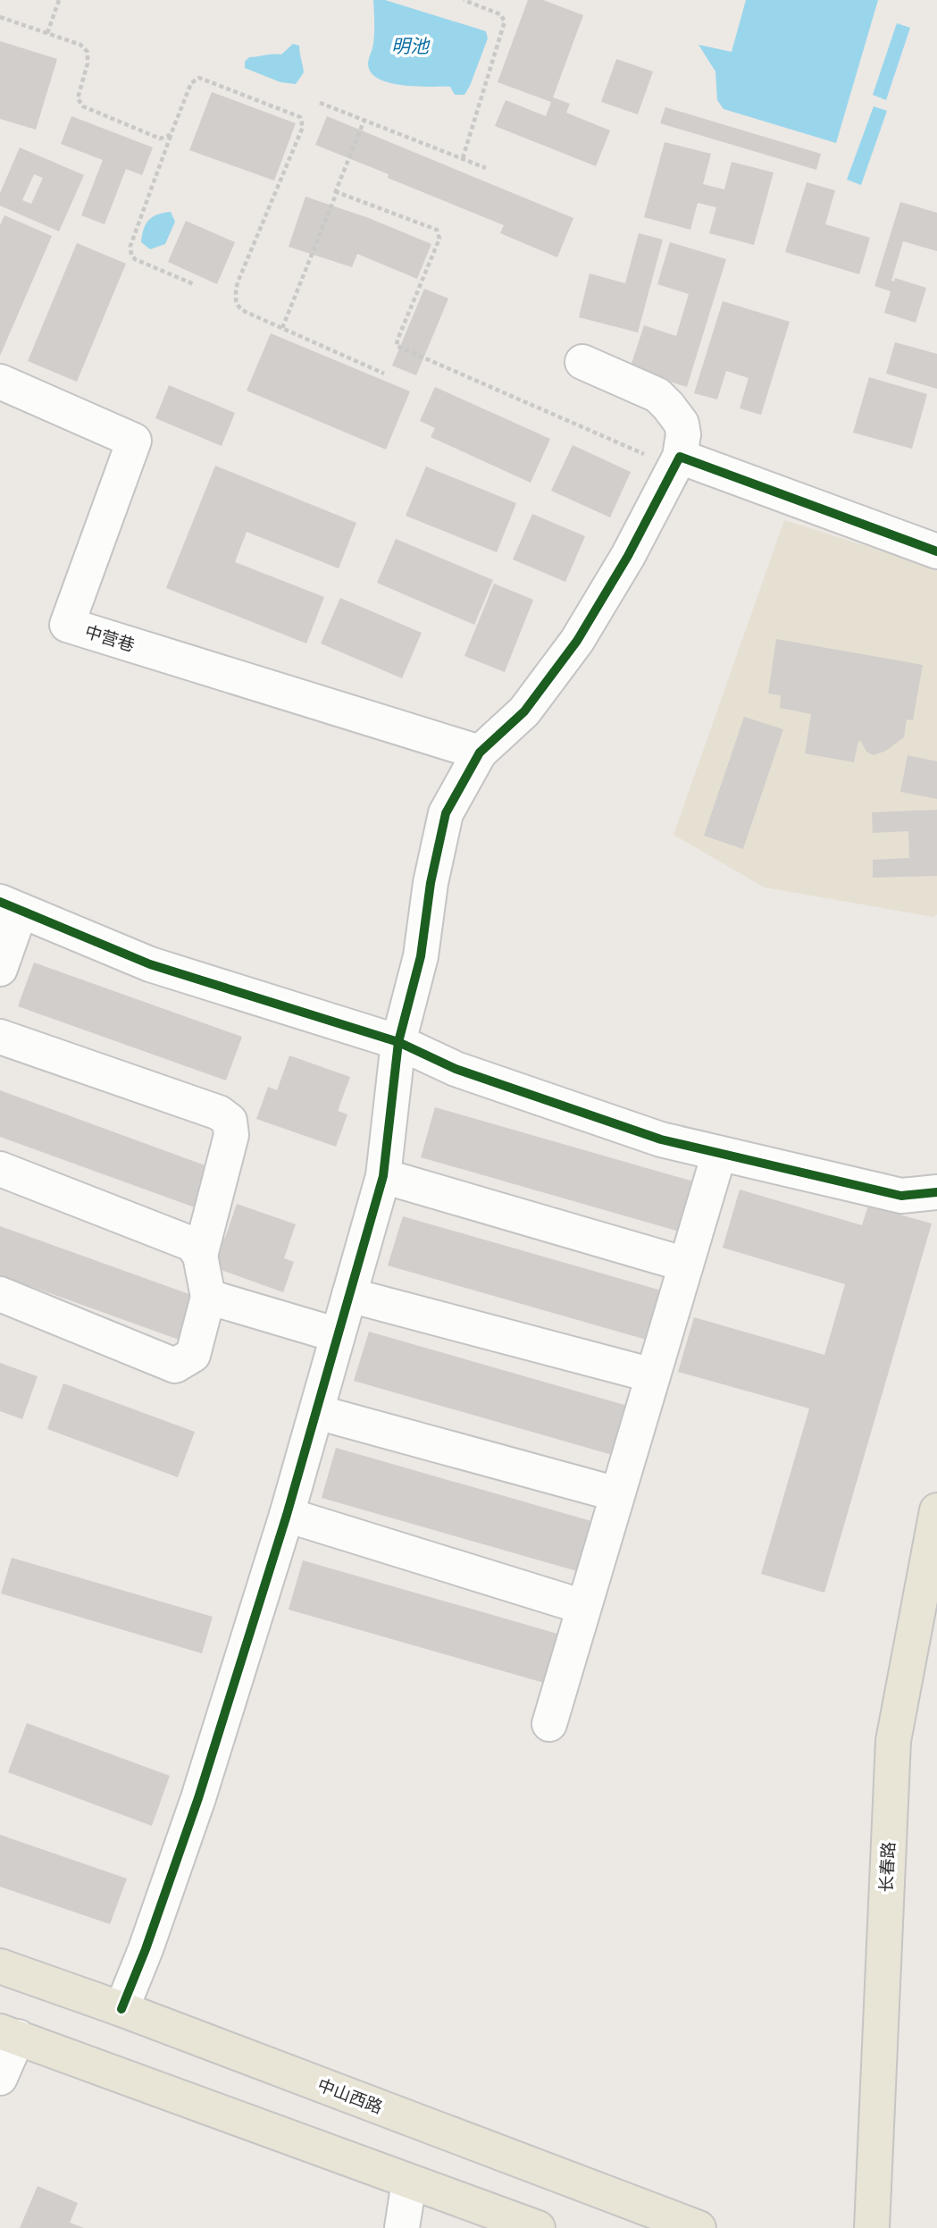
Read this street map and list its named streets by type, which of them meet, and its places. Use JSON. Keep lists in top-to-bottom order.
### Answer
{
  "streets": {
    "main road": ["长春路", "中山西路"],
    "street": ["中营巷"]
  },
  "water": ["明池"]
}
